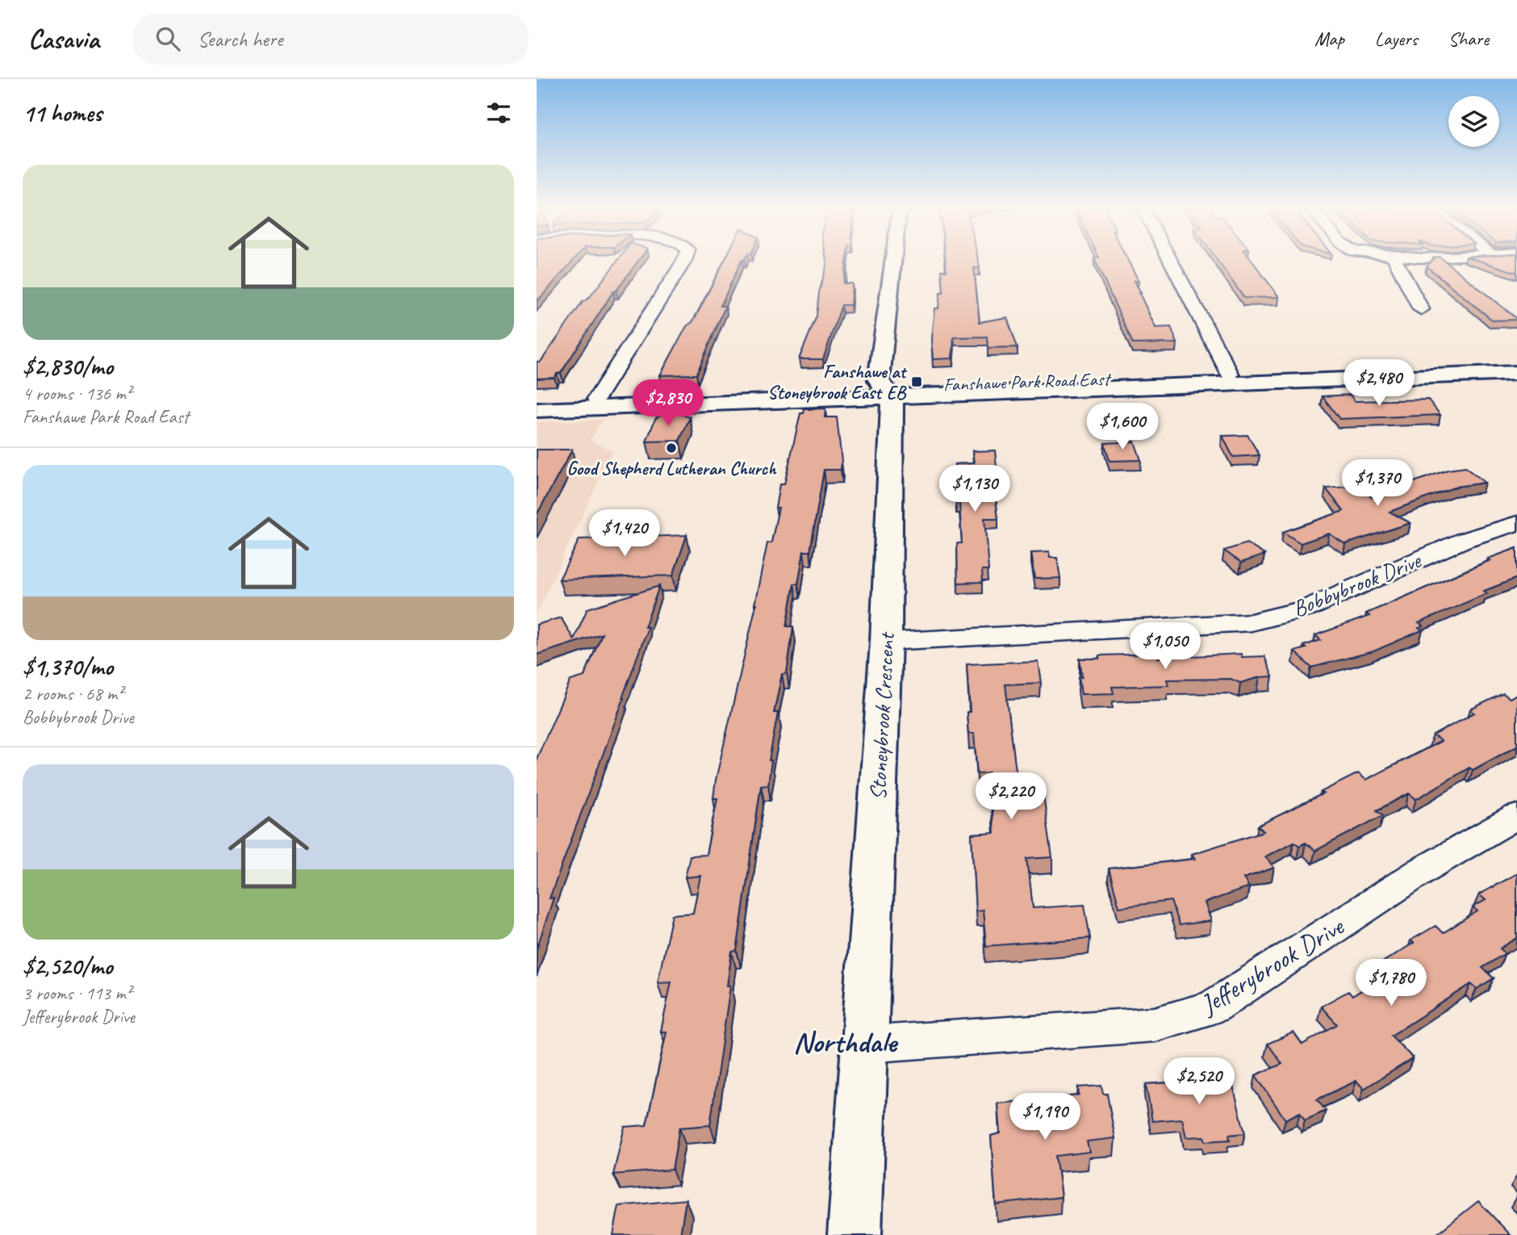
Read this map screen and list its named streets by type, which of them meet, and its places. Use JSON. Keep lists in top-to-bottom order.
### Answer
{
  "streets": {
    "main road": ["Fanshawe Park Road East", "Stoneybrook Crescent"],
    "street": ["Bobbybrook Drive", "Jefferybrook Drive"]
  },
  "crossings": [
    ["Fanshawe Park Road East", "Stoneybrook Crescent"],
    ["Bobbybrook Drive", "Stoneybrook Crescent"],
    ["Stoneybrook Crescent", "Jefferybrook Drive"]
  ],
  "districts": ["Northdale"],
  "places": {
    "transit": ["Fanshawe at Stoneybrook East EB"],
    "other": ["Good Shepherd Lutheran Church"]
  },
  "page": {
    "header": "Casavia",
    "search": "Search here",
    "nav": ["Map", "Layers", "Share"],
    "heading": "11 homes",
    "list": [
      {
        "name": "$2,830/mo",
        "note": "4 rooms · 136 m² · Fanshawe Park Road East"
      },
      {
        "name": "$1,370/mo",
        "note": "2 rooms · 68 m² · Bobbybrook Drive"
      },
      {
        "name": "$2,520/mo",
        "note": "3 rooms · 113 m² · Jefferybrook Drive"
      }
    ],
    "price": [
      "$2,480",
      "$2,830",
      "$1,600",
      "$1,370",
      "$1,130",
      "$1,420",
      "$1,050",
      "$2,220",
      "$1,780",
      "$2,520",
      "$1,190"
    ]
  }
}
